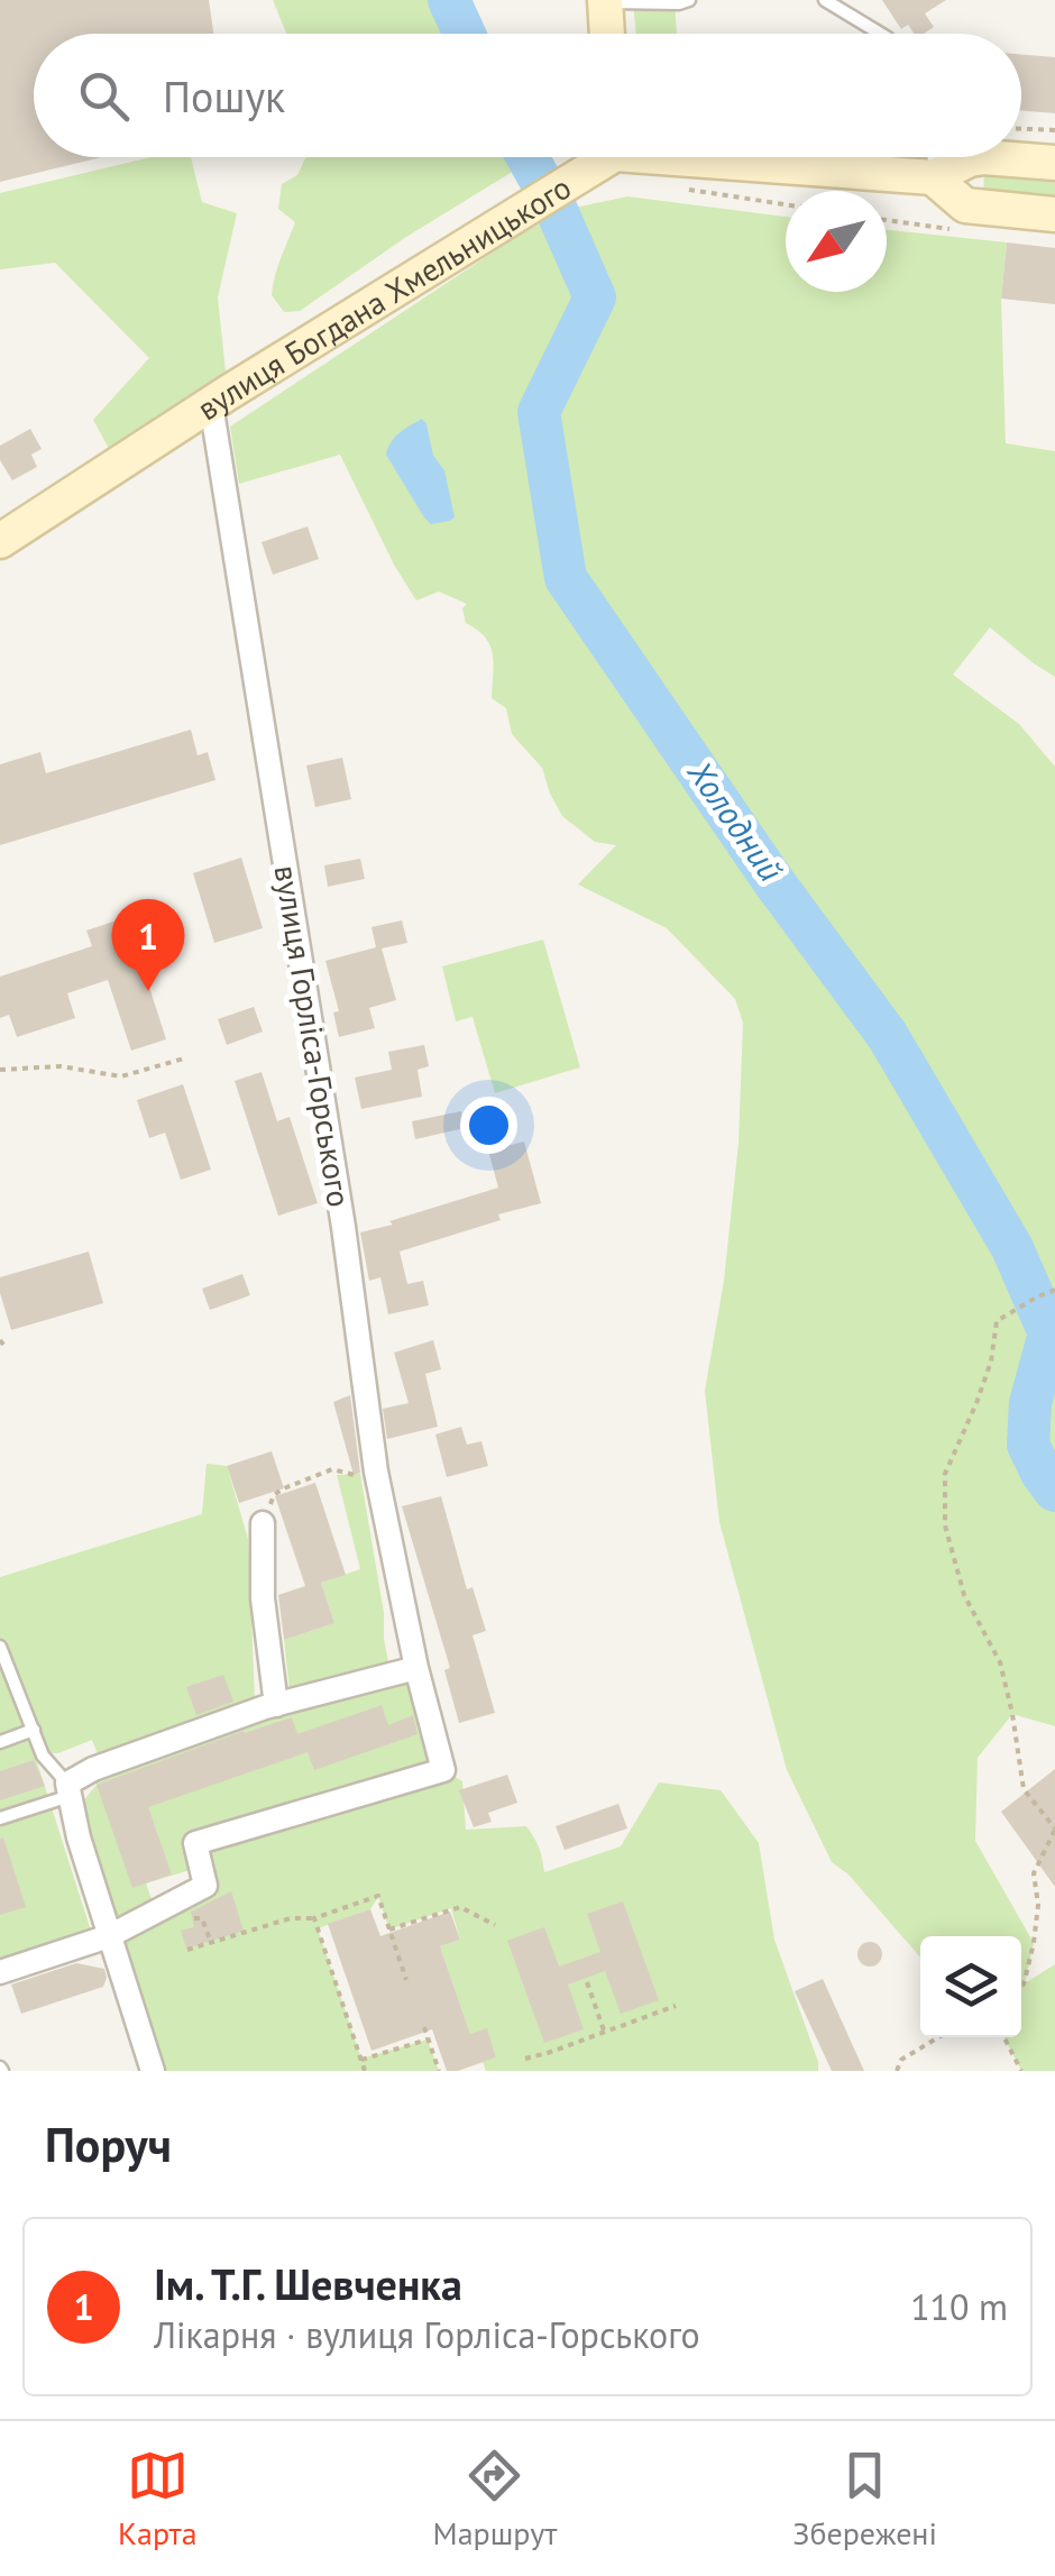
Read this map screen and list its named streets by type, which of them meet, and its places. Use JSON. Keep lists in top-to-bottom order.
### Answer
{
  "streets": {
    "main road": ["вулиця Богдана Хмельницького"],
    "street": ["вулиця Горліса-Горського"]
  },
  "crossings": [
    ["вулиця Богдана Хмельницького", "вулиця Горліса-Горського"]
  ],
  "water": ["Холодний"],
  "north": "bottom left",
  "page": {
    "search": "Пошук",
    "pins": "1",
    "heading": "Поруч",
    "list": [
      {
        "mark": "1",
        "name": "Ім. Т.Г. Шевченка",
        "note": "Лікарня · вулиця Горліса-Горського",
        "value": "110 m"
      }
    ],
    "nav": ["Карта", "Маршрут", "Збережені"]
  }
}
